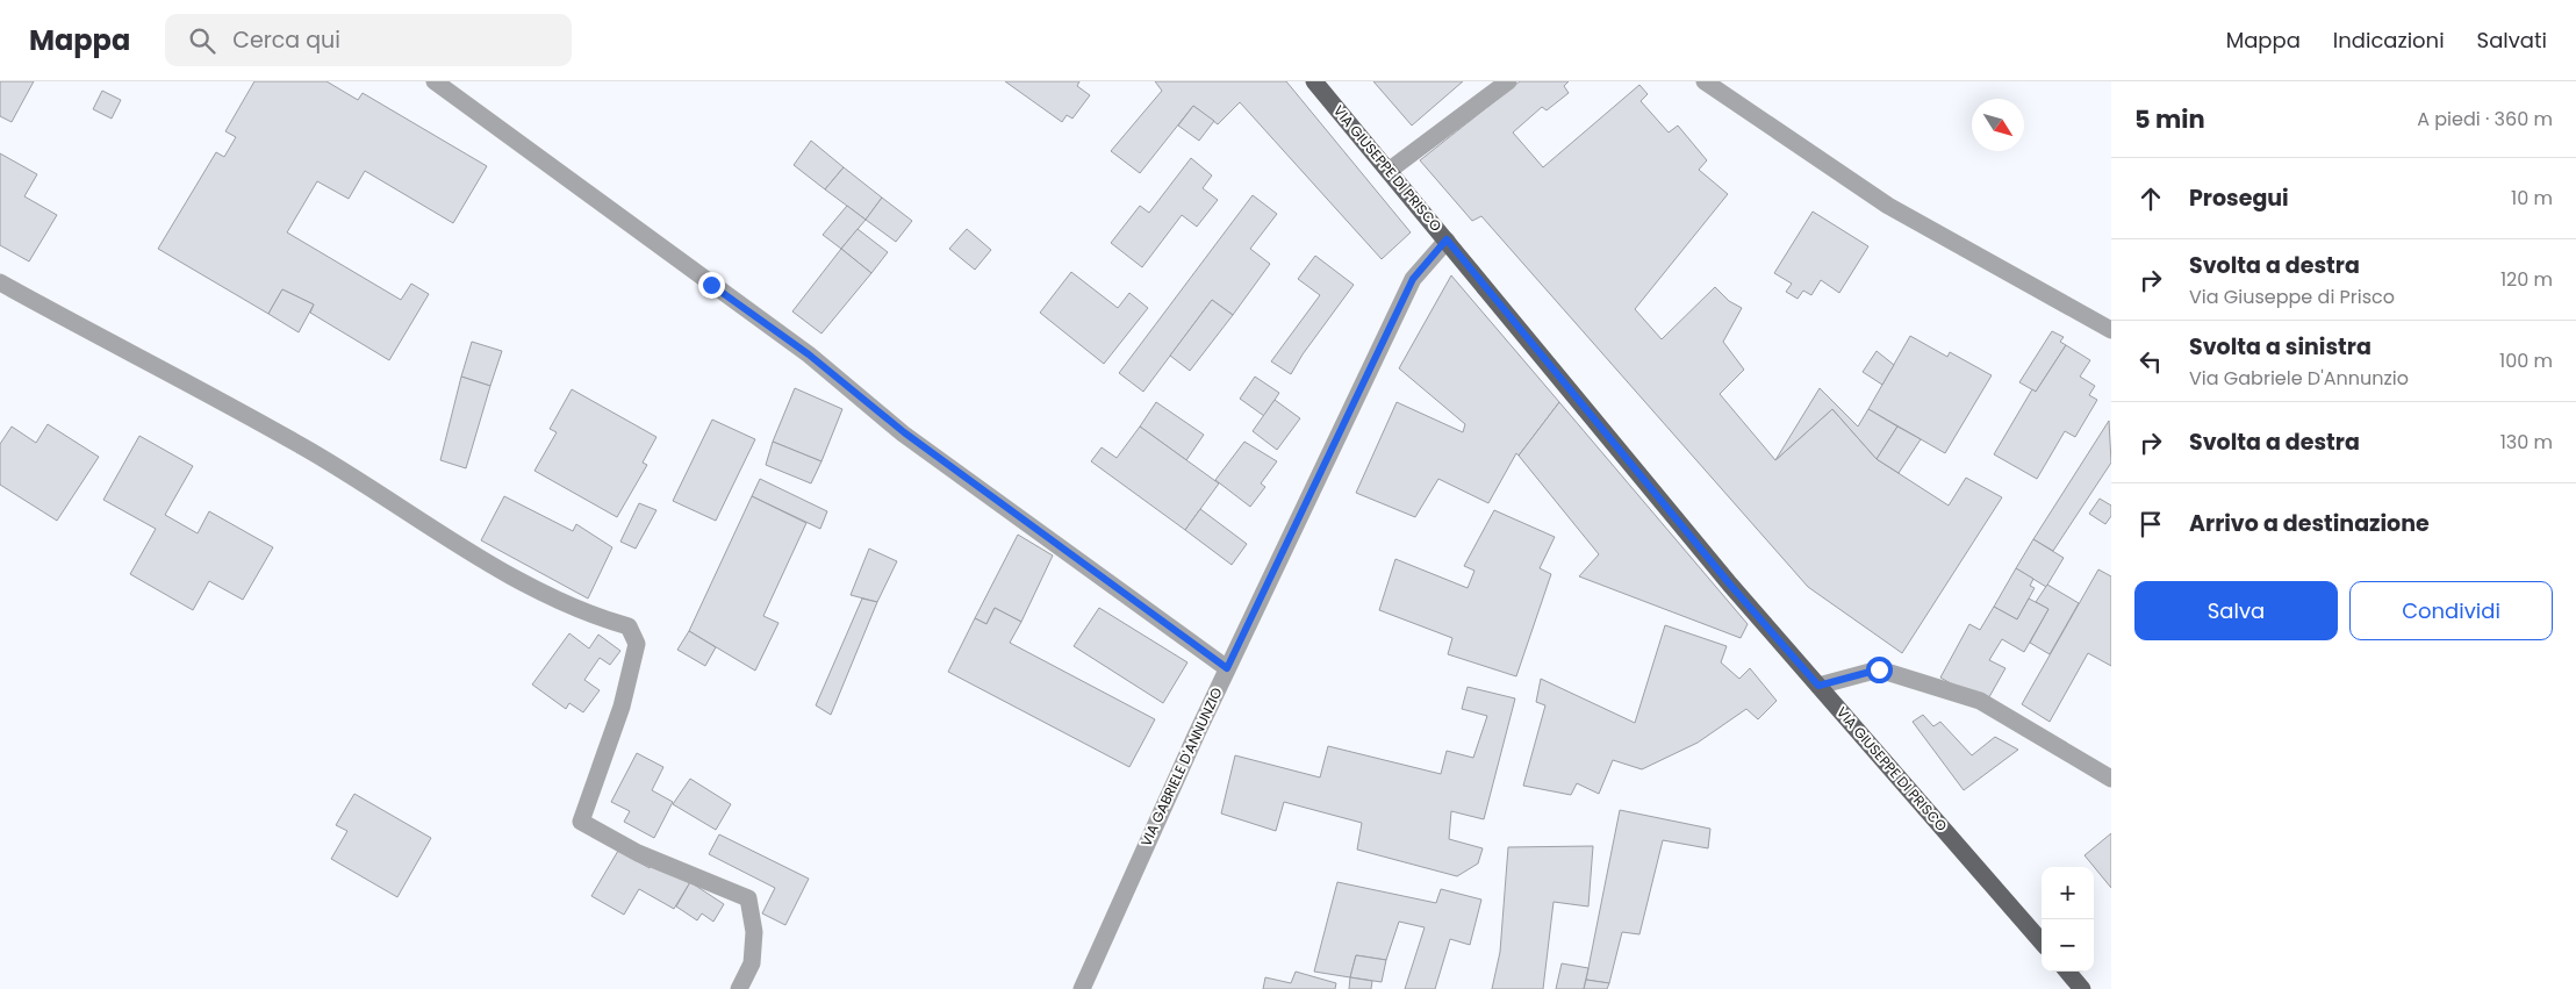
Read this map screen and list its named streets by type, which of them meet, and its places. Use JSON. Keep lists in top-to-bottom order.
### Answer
{
  "streets": {
    "main road": ["VIA GIUSEPPE DI PRISCO"],
    "street": ["VIA GABRIELE D'ANNUNZIO"]
  },
  "crossings": [
    ["VIA GIUSEPPE DI PRISCO", "VIA GABRIELE D'ANNUNZIO"]
  ],
  "north": "bottom right",
  "page": {
    "header": "Mappa",
    "search": "Cerca qui",
    "nav": ["Mappa", "Indicazioni", "Salvati"],
    "heading": ["5 min", "A piedi · 360 m"],
    "list": [
      ["Prosegui", "10 m"],
      ["Svolta a destra", "Via Giuseppe di Prisco", "120 m"],
      ["Svolta a sinistra", "Via Gabriele D'Annunzio", "100 m"],
      ["Svolta a destra", "130 m"],
      "Arrivo a destinazione"
    ],
    "buttons": ["Salva", "Condividi"],
    "map_buttons": ["+", "−"]
  }
}
